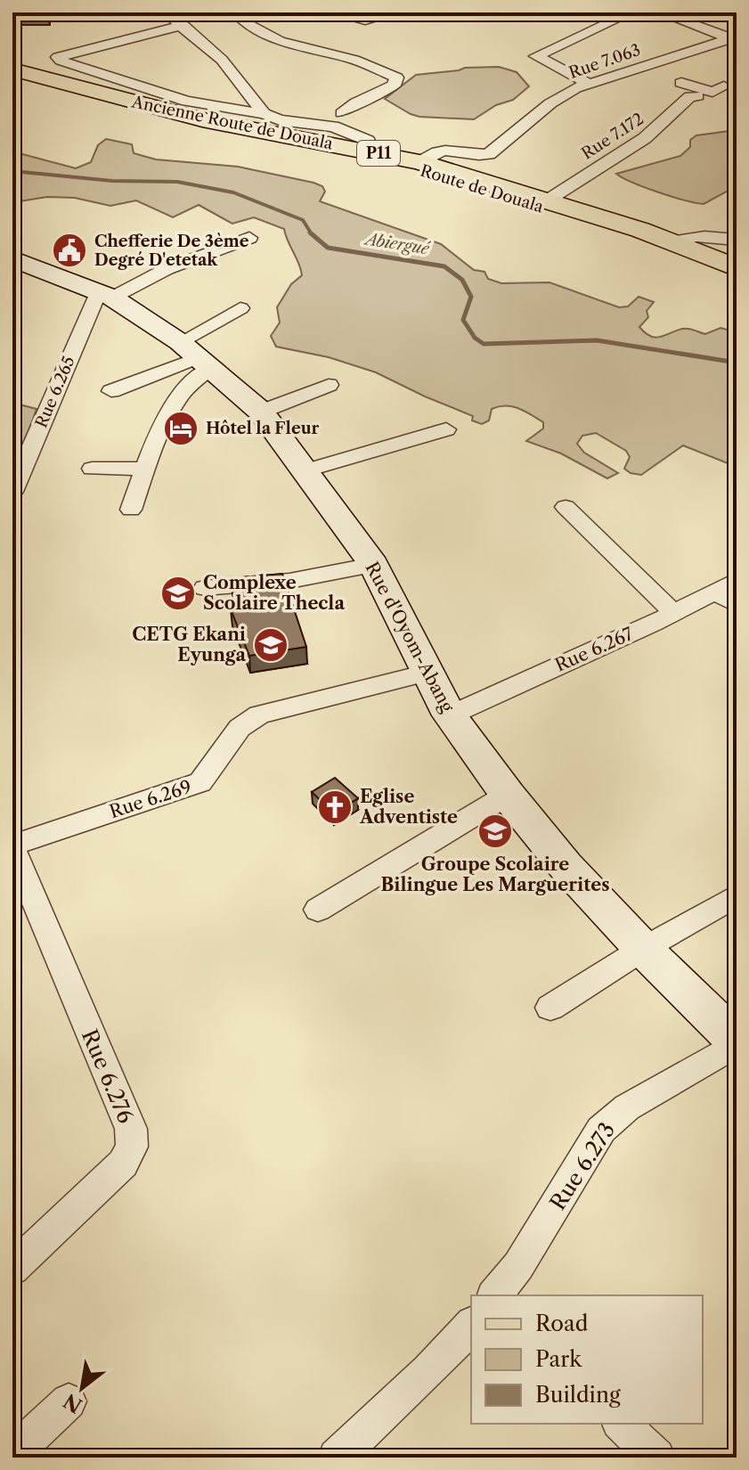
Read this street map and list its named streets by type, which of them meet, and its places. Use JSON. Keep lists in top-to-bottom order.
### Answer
{
  "streets": {
    "main road": [
      "Ancienne Route de Douala",
      "P11",
      "Route de Douala",
      "Rue d'Oyom-Abang"
    ],
    "street": [
      "Rue 7.063",
      "Rue 7.172",
      "Rue 6.265",
      "Rue 6.267",
      "Rue 6.269",
      "Rue 6.276",
      "Rue 6.273"
    ]
  },
  "crossings": [
    ["Rue 7.063", "Ancienne Route de Douala"],
    ["Ancienne Route de Douala", "Rue 7.172"],
    ["Ancienne Route de Douala", "Route de Douala"],
    ["Rue 6.265", "Rue d'Oyom-Abang"],
    ["Rue d'Oyom-Abang", "Rue 6.267"],
    ["Rue d'Oyom-Abang", "Rue 6.269"],
    ["Rue d'Oyom-Abang", "Rue 6.273"],
    ["Rue 6.269", "Rue 6.276"]
  ],
  "water": ["Abiergué"],
  "places": {
    "public building": ["Chefferie De 3ème Degré D'etetak"],
    "hotel": ["Hôtel la Fleur"],
    "school or university": ["Complexe Scolaire Thecla", "CETG Ekani Eyunga", "Groupe Scolaire Bilingue Les Marguerites"],
    "church": ["Eglise Adventiste"]
  },
  "legend": ["Road", "Park", "Building"],
  "north": "bottom left"
}
